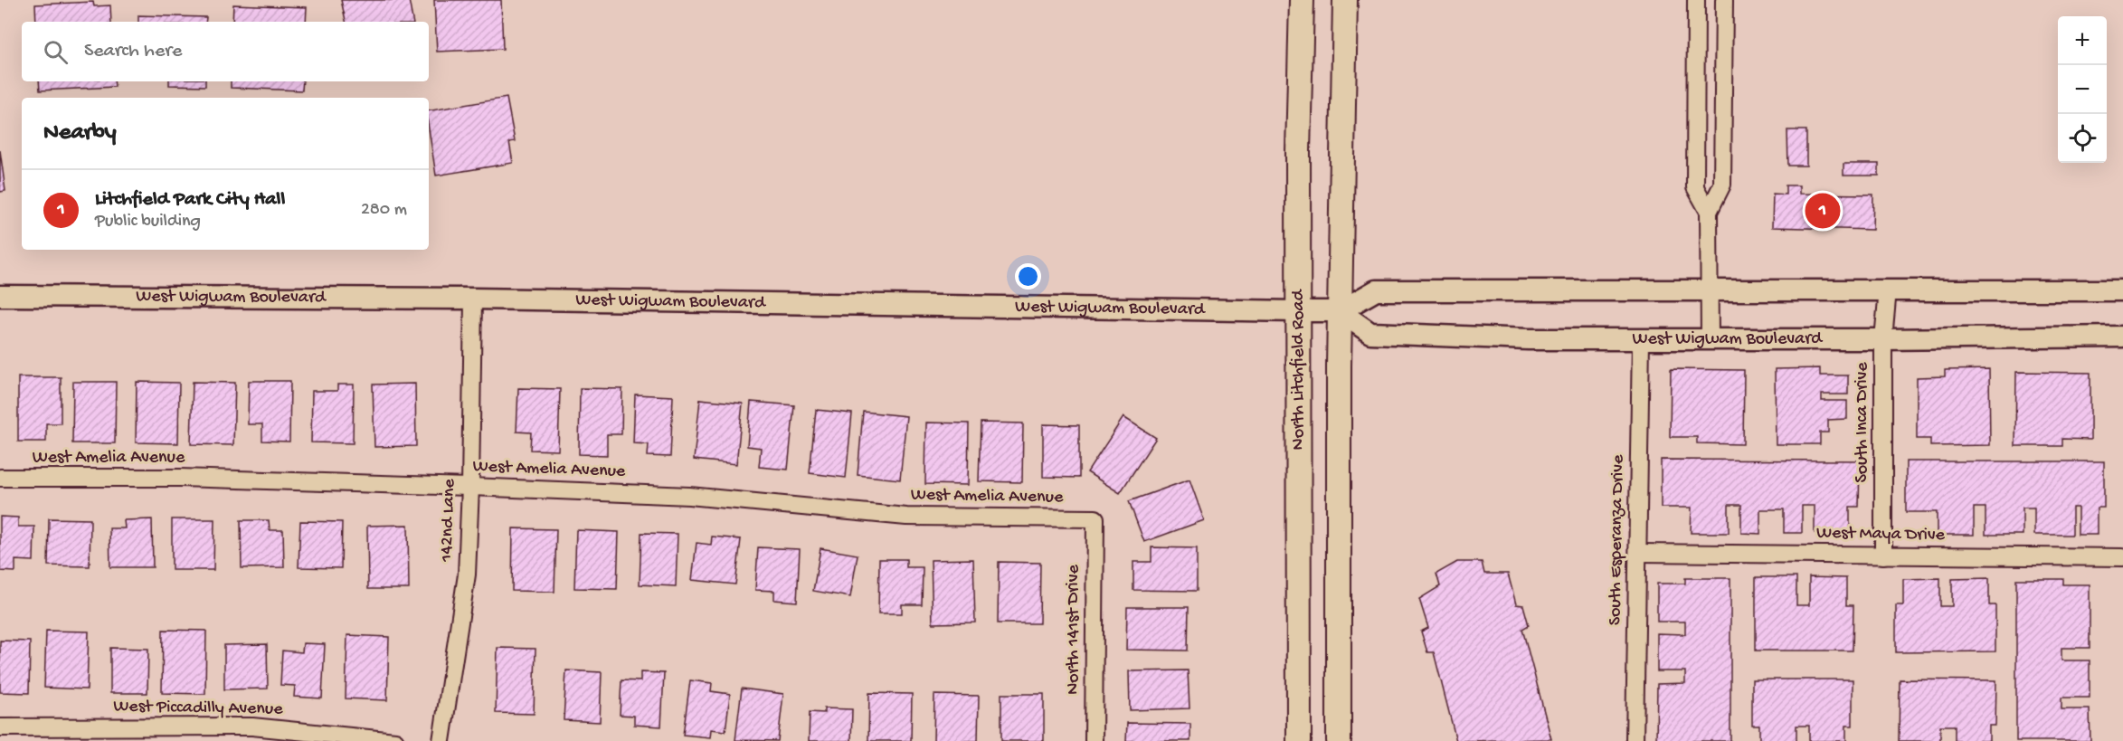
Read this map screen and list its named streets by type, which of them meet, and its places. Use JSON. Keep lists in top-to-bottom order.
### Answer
{
  "streets": {
    "main road": ["North Litchfield Road"],
    "street": [
      "West Wigwam Boulevard",
      "South Inca Drive",
      "West Amelia Avenue",
      "142nd Lane",
      "West Maya Drive",
      "South Esperanza Drive",
      "North 141st Drive",
      "West Piccadilly Avenue"
    ]
  },
  "crossings": [
    ["West Wigwam Boulevard", "North Litchfield Road"],
    ["West Wigwam Boulevard", "South Inca Drive"],
    ["West Wigwam Boulevard", "142nd Lane"],
    ["West Wigwam Boulevard", "South Esperanza Drive"],
    ["South Inca Drive", "West Maya Drive"],
    ["West Amelia Avenue", "142nd Lane"],
    ["West Amelia Avenue", "North 141st Drive"],
    ["West Maya Drive", "South Esperanza Drive"]
  ],
  "page": {
    "map_buttons": ["+", "−"],
    "search": "Search here",
    "heading": "Nearby",
    "list": [
      {
        "mark": "1",
        "name": "Litchfield Park City Hall",
        "note": "Public building",
        "value": "280 m"
      }
    ],
    "pins": "1"
  }
}
